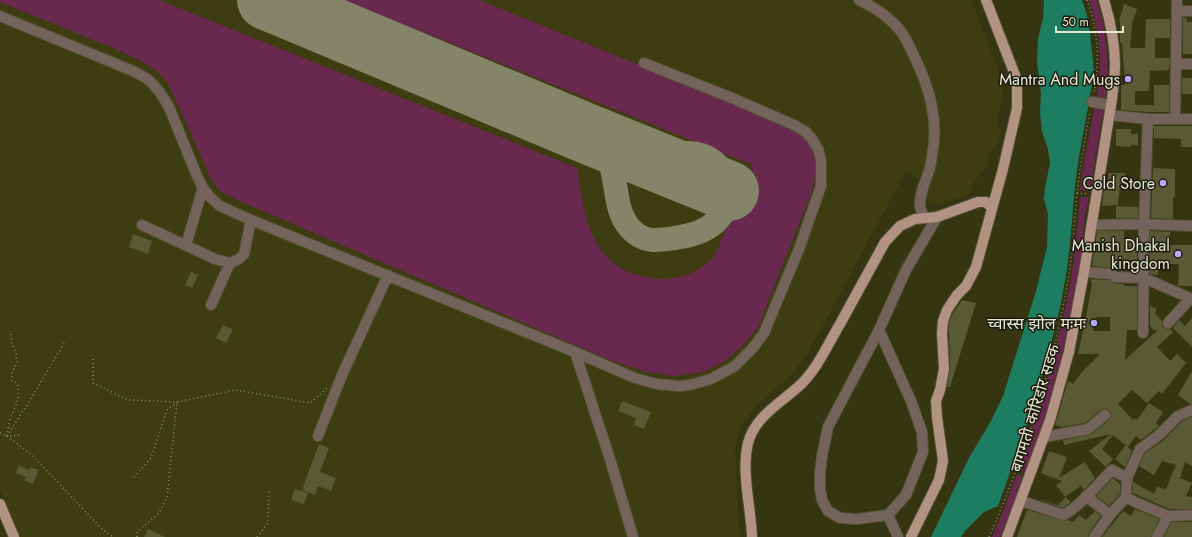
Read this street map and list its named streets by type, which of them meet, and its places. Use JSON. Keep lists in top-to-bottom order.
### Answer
{
  "streets": {
    "main road": ["बागमती कोरिडोर सडक"]
  },
  "places": [
    "Mantra And Mugs",
    "Cold Store",
    "Manish Dhakal kingdom",
    "च्वास्स झोल मःमः"
  ],
  "scale_bar": "50 m"
}
